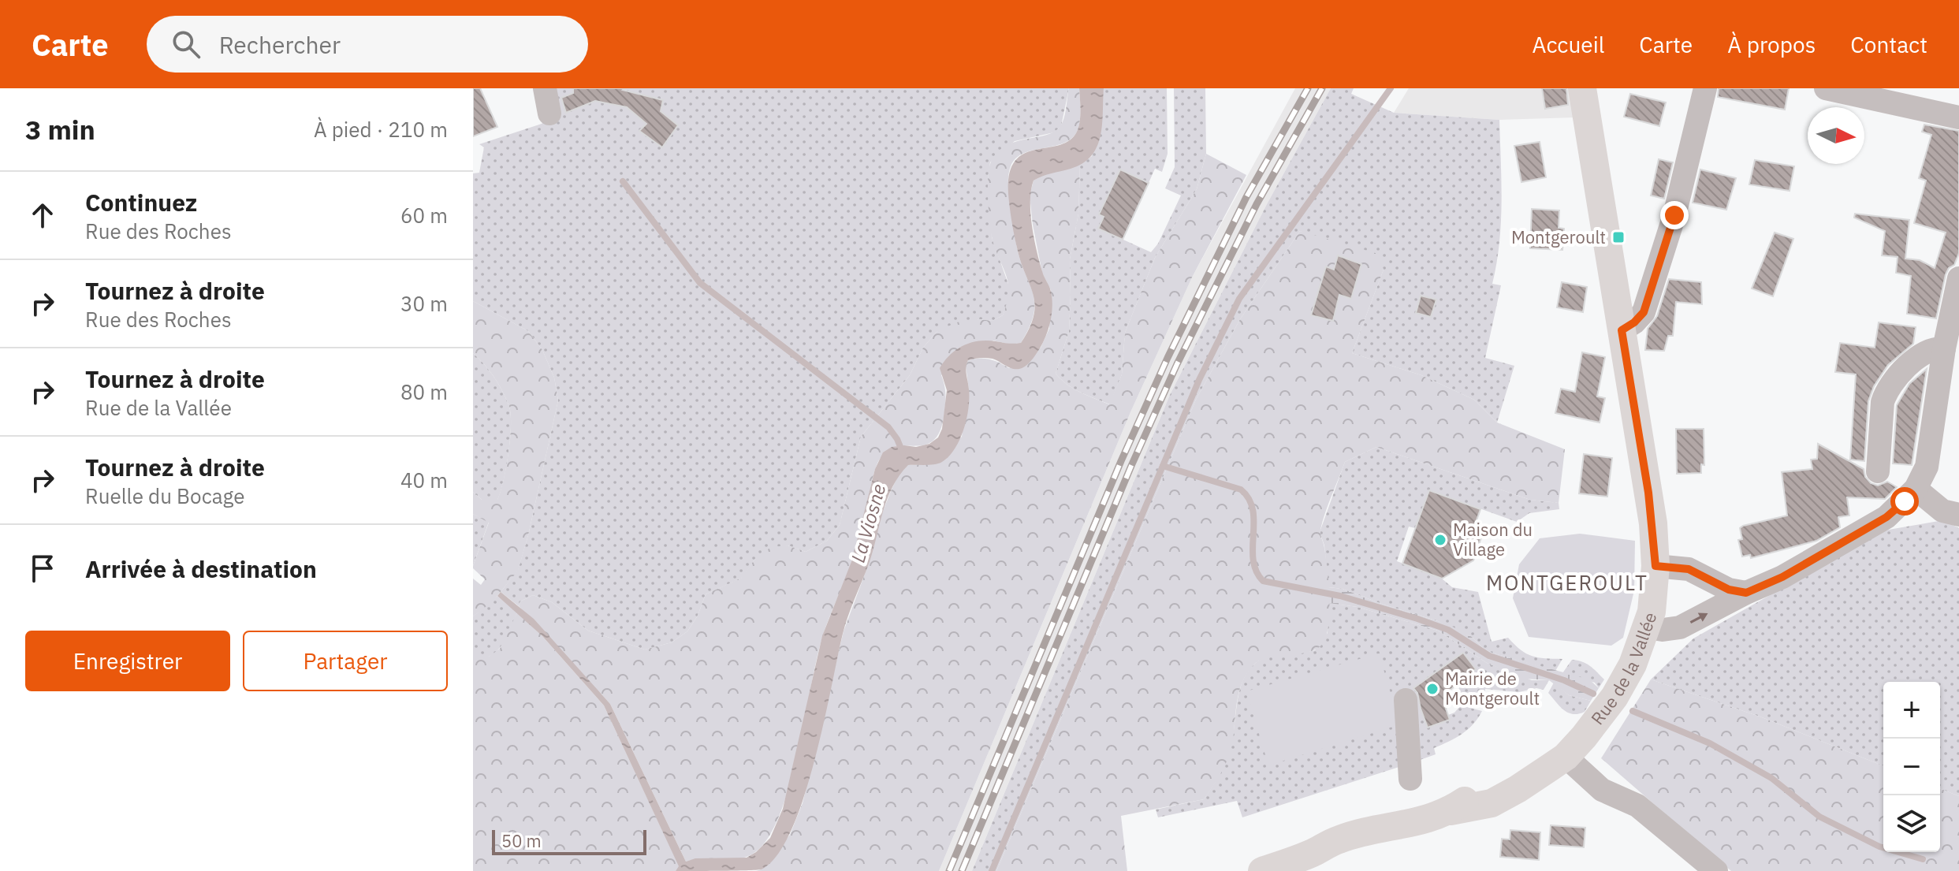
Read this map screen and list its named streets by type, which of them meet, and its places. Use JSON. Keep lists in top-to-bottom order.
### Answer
{
  "streets": {
    "main road": ["Rue de la Vallée"]
  },
  "districts": ["MONTGEROULT"],
  "water": ["La Viosne"],
  "places": {
    "transit": ["Montgeroult"],
    "other": ["Maison du Village", "Mairie de Montgeroult"]
  },
  "scale_bar": "50 m",
  "north": "right",
  "page": {
    "header": "Carte",
    "search": "Rechercher",
    "nav": [
      "Accueil",
      "Carte",
      "À propos",
      "Contact"
    ],
    "heading": ["3 min", "À pied · 210 m"],
    "list": [
      ["Continuez", "Rue des Roches", "60 m"],
      ["Tournez à droite", "Rue des Roches", "30 m"],
      ["Tournez à droite", "Rue de la Vallée", "80 m"],
      ["Tournez à droite", "Ruelle du Bocage", "40 m"],
      "Arrivée à destination"
    ],
    "buttons": ["Enregistrer", "Partager"],
    "map_buttons": ["+", "−"],
    "scale": "50 m"
  }
}
